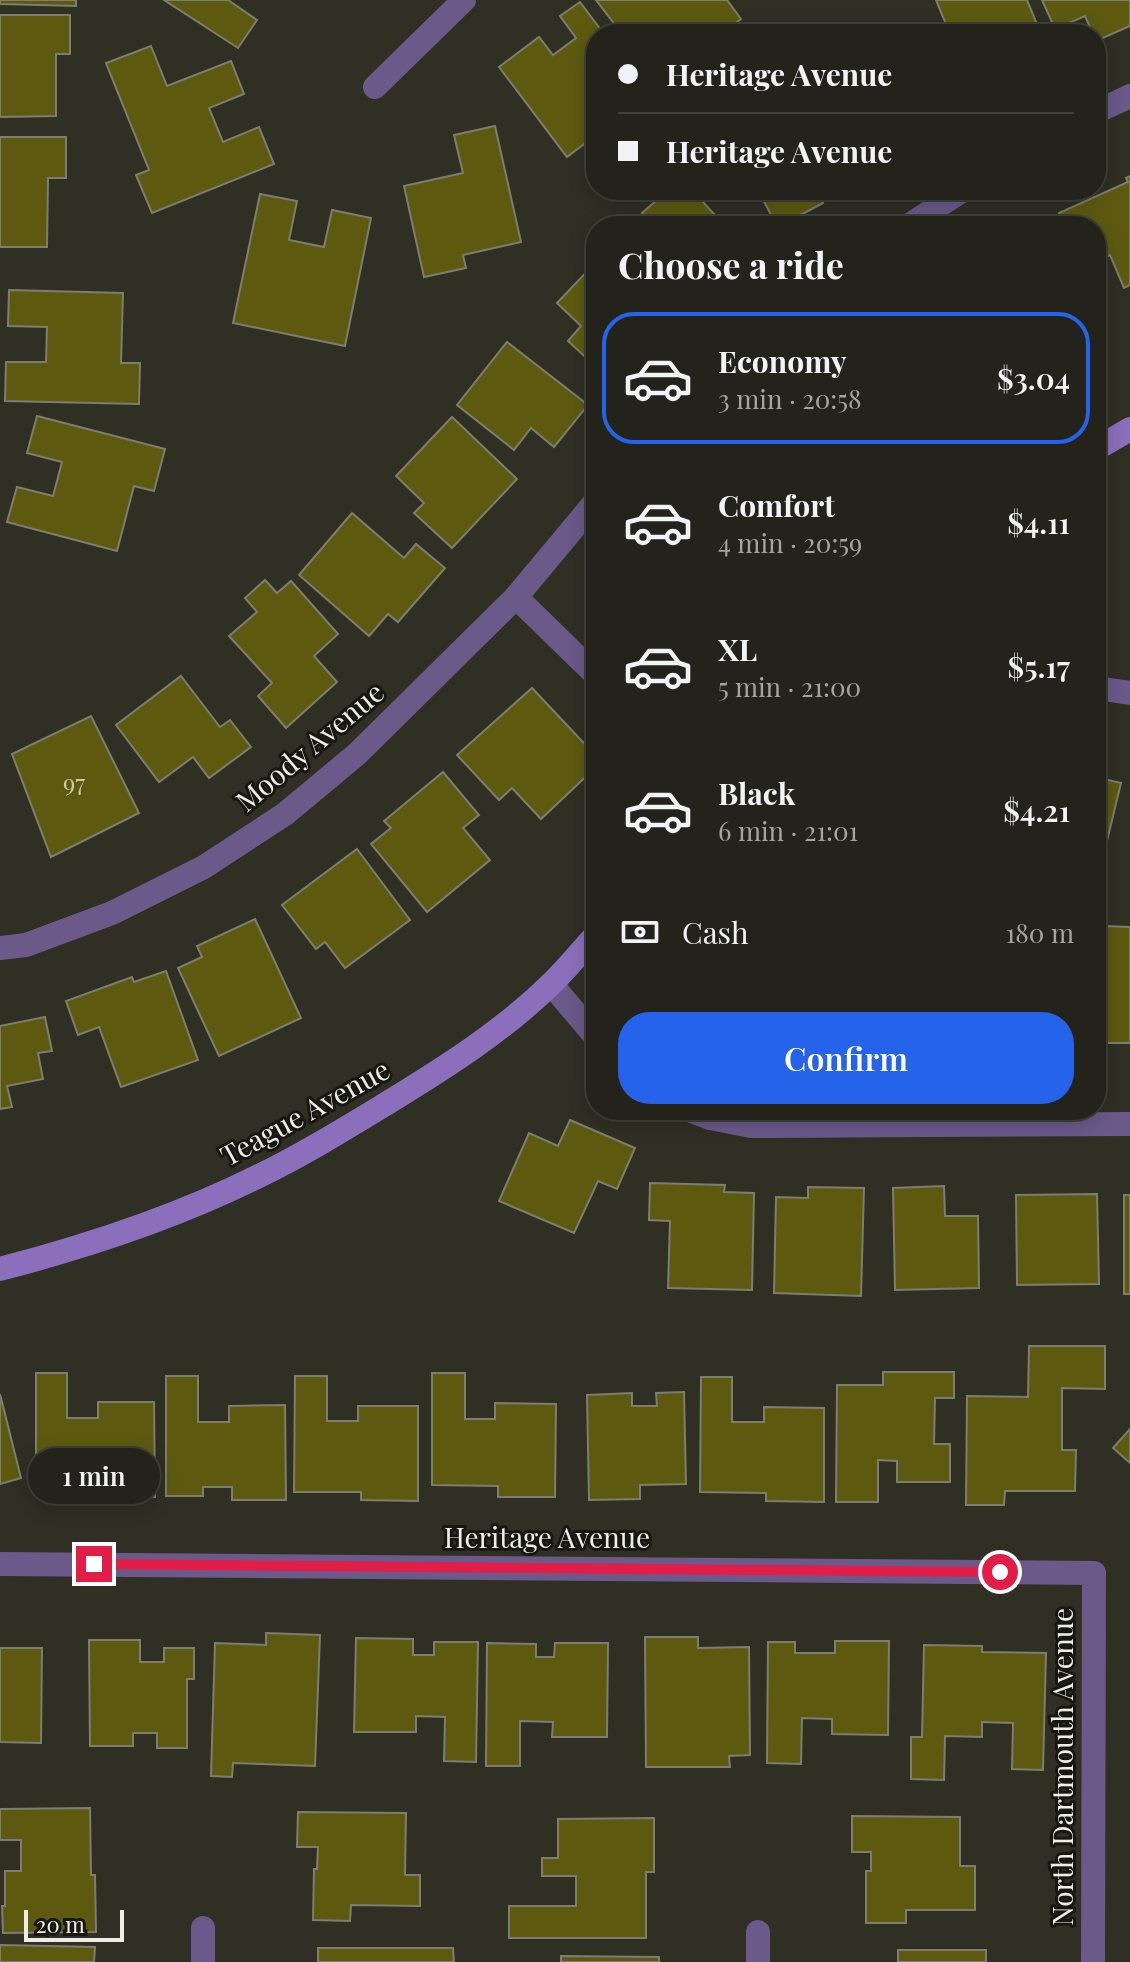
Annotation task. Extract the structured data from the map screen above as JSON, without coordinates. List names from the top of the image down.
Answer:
{
  "streets": {
    "street": [
      "Moody Avenue",
      "Teague Avenue",
      "Heritage Avenue",
      "North Dartmouth Avenue"
    ]
  },
  "crossings": [
    ["Heritage Avenue", "North Dartmouth Avenue"]
  ],
  "house_numbers": ["97"],
  "scale_bar": "20 m",
  "page": {
    "banner": ["Heritage Avenue", "Heritage Avenue"],
    "heading": "Choose a ride",
    "list": [
      {
        "name": "Economy",
        "note": "3 min · 20:58",
        "value": "$3.04"
      },
      {
        "name": "Comfort",
        "note": "4 min · 20:59",
        "value": "$4.11"
      },
      {
        "name": "XL",
        "note": "5 min · 21:00",
        "value": "$5.17"
      },
      {
        "name": "Black",
        "note": "6 min · 21:01",
        "value": "$4.21"
      }
    ],
    "pay": ["Cash", "180 m"],
    "buttons": "Confirm",
    "bubble": "1 min",
    "scale": "20 m"
  }
}
